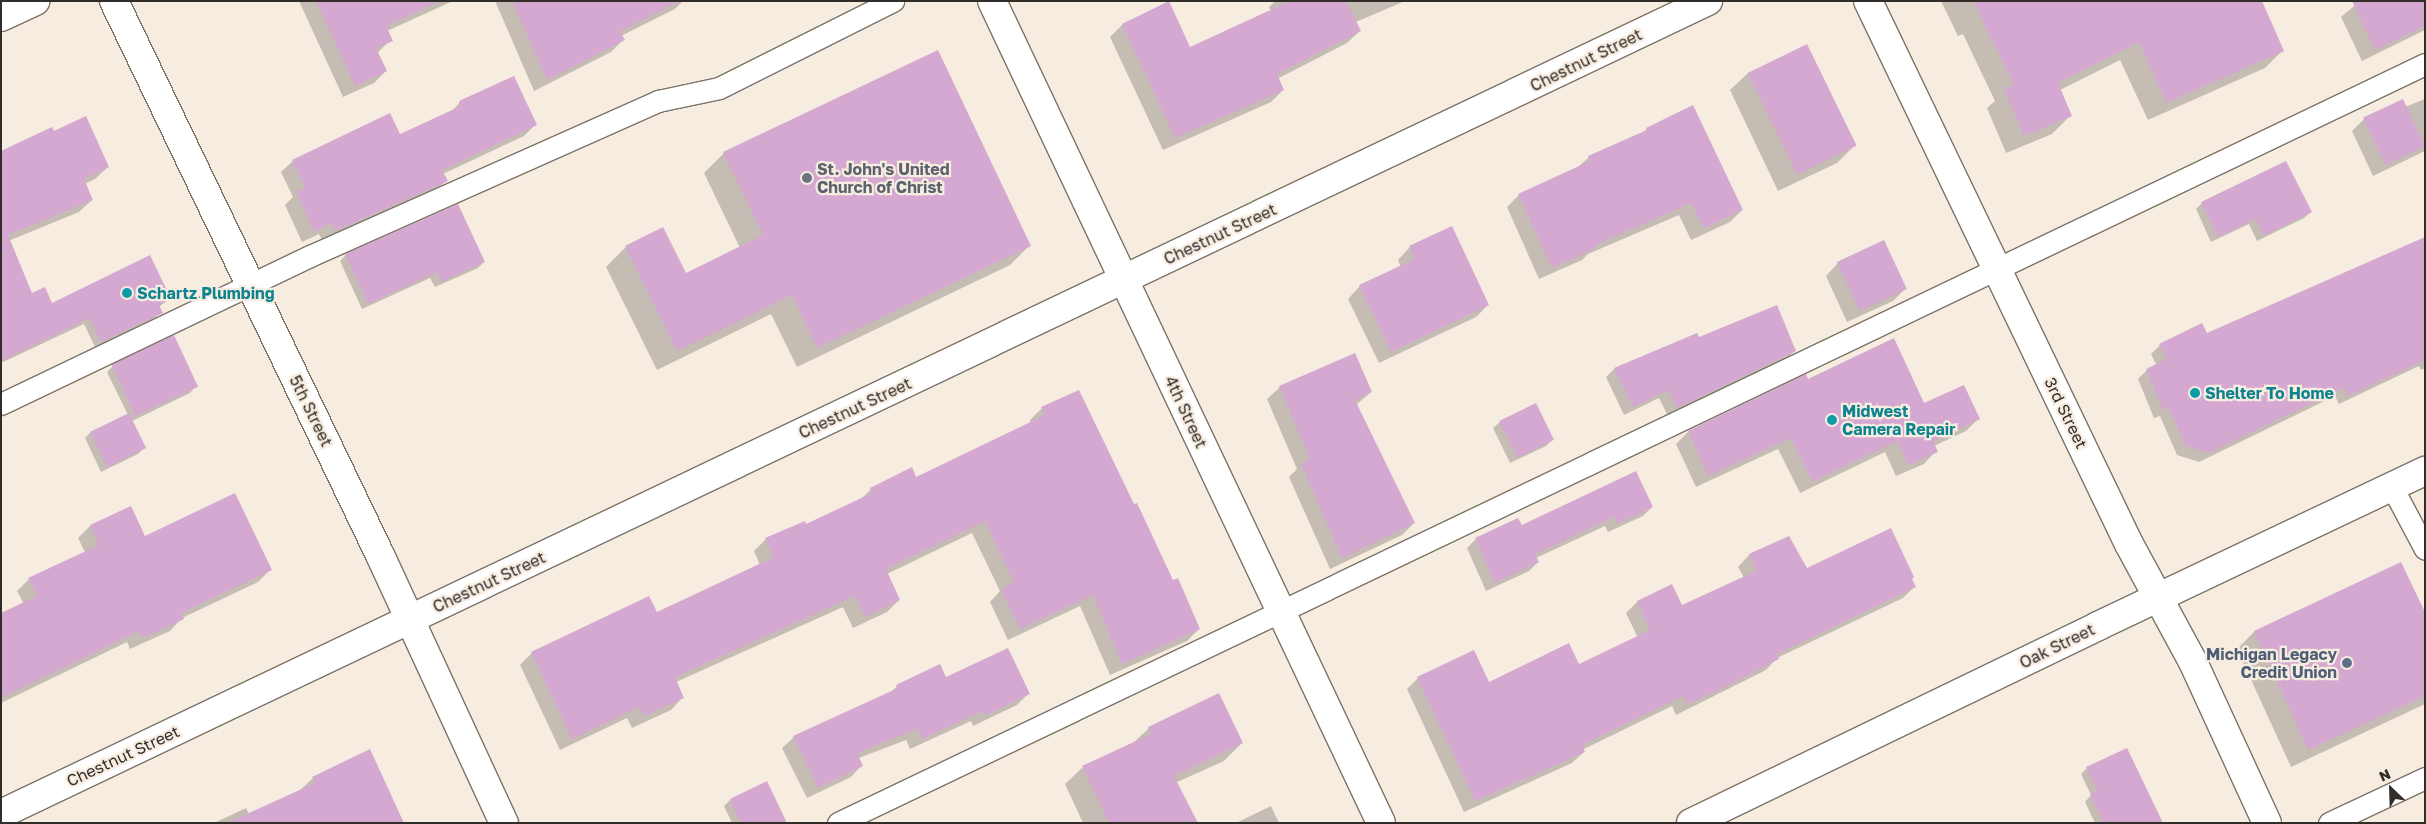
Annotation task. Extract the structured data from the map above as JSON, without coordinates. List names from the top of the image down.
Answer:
{
  "streets": {
    "street": [
      "Chestnut Street",
      "5th Street",
      "4th Street",
      "3rd Street",
      "Oak Street"
    ]
  },
  "crossings": [
    ["Chestnut Street", "5th Street"],
    ["Chestnut Street", "4th Street"],
    ["3rd Street", "Oak Street"]
  ],
  "places": [
    "St. John's United Church of Christ",
    "Schartz Plumbing",
    "Shelter To Home",
    "Midwest Camera Repair",
    "Michigan Legacy Credit Union"
  ],
  "north": "top left"
}
